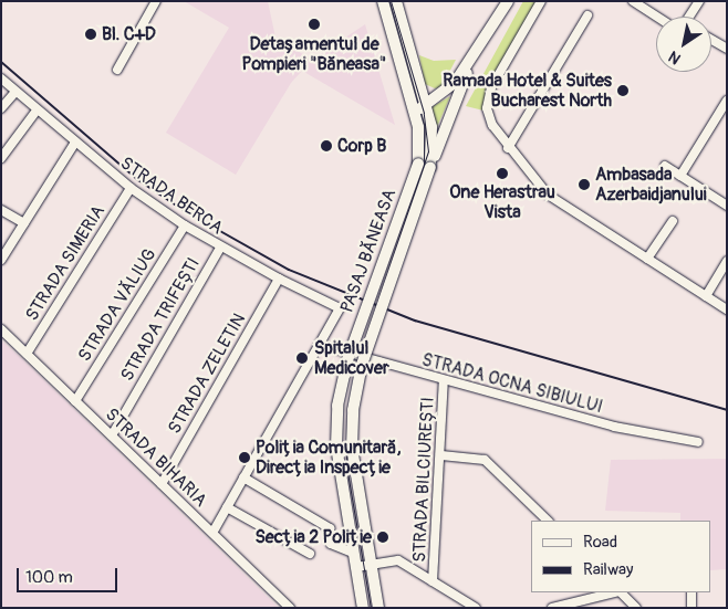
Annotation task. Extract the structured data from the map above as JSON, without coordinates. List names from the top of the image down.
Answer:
{
  "streets": {
    "main road": ["PASAJ BĂNEASA"],
    "street": [
      "STRADA BERCA",
      "STRADA SIMERIA",
      "STRADA VĂLIUG",
      "STRADA TRIFEȘTI",
      "STRADA ZELETIN",
      "STRADA OCNA SIBIULUI",
      "STRADA BIHARIA",
      "STRADA BILCIUREȘTI"
    ]
  },
  "crossings": [
    ["STRADA BERCA", "STRADA SIMERIA"],
    ["STRADA BERCA", "STRADA VĂLIUG"],
    ["STRADA BERCA", "STRADA TRIFEȘTI"],
    ["STRADA BERCA", "STRADA ZELETIN"],
    ["STRADA BERCA", "STRADA OCNA SIBIULUI"],
    ["STRADA SIMERIA", "STRADA BIHARIA"],
    ["STRADA VĂLIUG", "STRADA BIHARIA"],
    ["STRADA TRIFEȘTI", "STRADA BIHARIA"],
    ["STRADA ZELETIN", "STRADA BIHARIA"],
    ["STRADA OCNA SIBIULUI", "STRADA BILCIUREȘTI"]
  ],
  "places": [
    "Detașamentul de Pompieri \"Băneasa\"",
    "Bl. C+D",
    "Ramada Hotel & Suites Bucharest North",
    "Corp B",
    "One Herastrau Vista",
    "Ambasada Azerbaidjanului",
    "Spitalul Medicover",
    "Poliția Comunitară, Direcția Inspecție",
    "Secția 2 Poliție"
  ],
  "legend": ["Road", "Railway"],
  "scale_bar": "100 m",
  "north": "bottom left"
}
